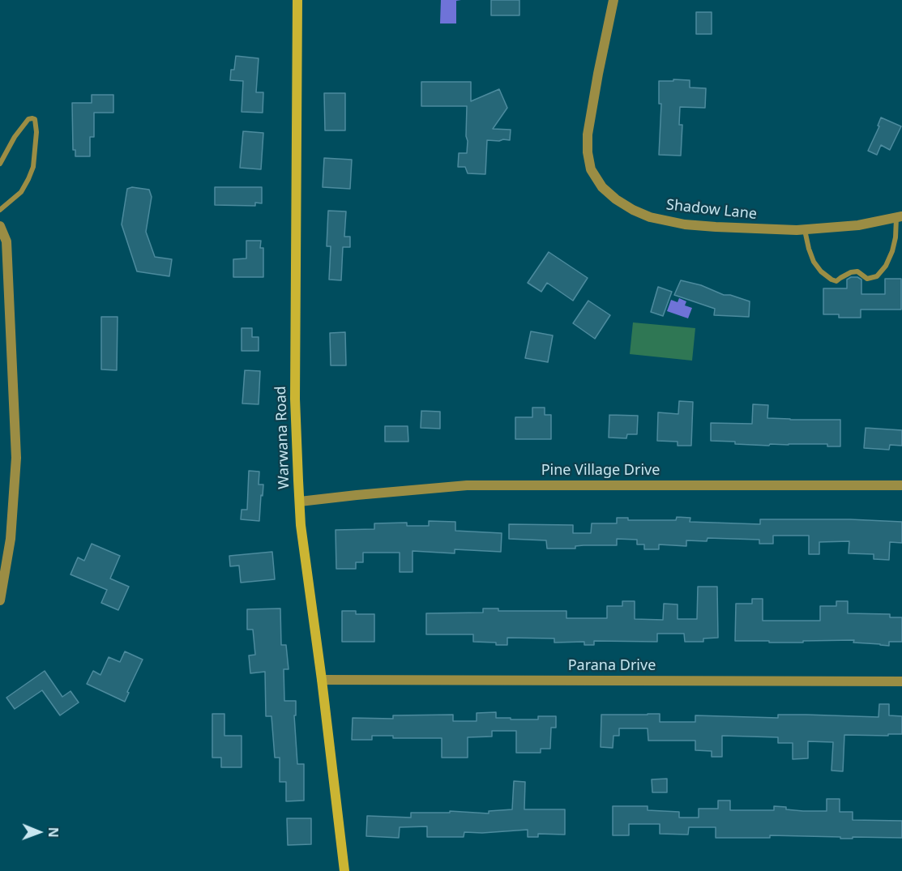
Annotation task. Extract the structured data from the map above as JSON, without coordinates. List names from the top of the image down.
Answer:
{
  "streets": {
    "street": [
      "Shadow Lane",
      "Warwana Road",
      "Pine Village Drive",
      "Parana Drive"
    ]
  },
  "crossings": [
    ["Warwana Road", "Pine Village Drive"],
    ["Warwana Road", "Parana Drive"]
  ],
  "north": "right"
}
